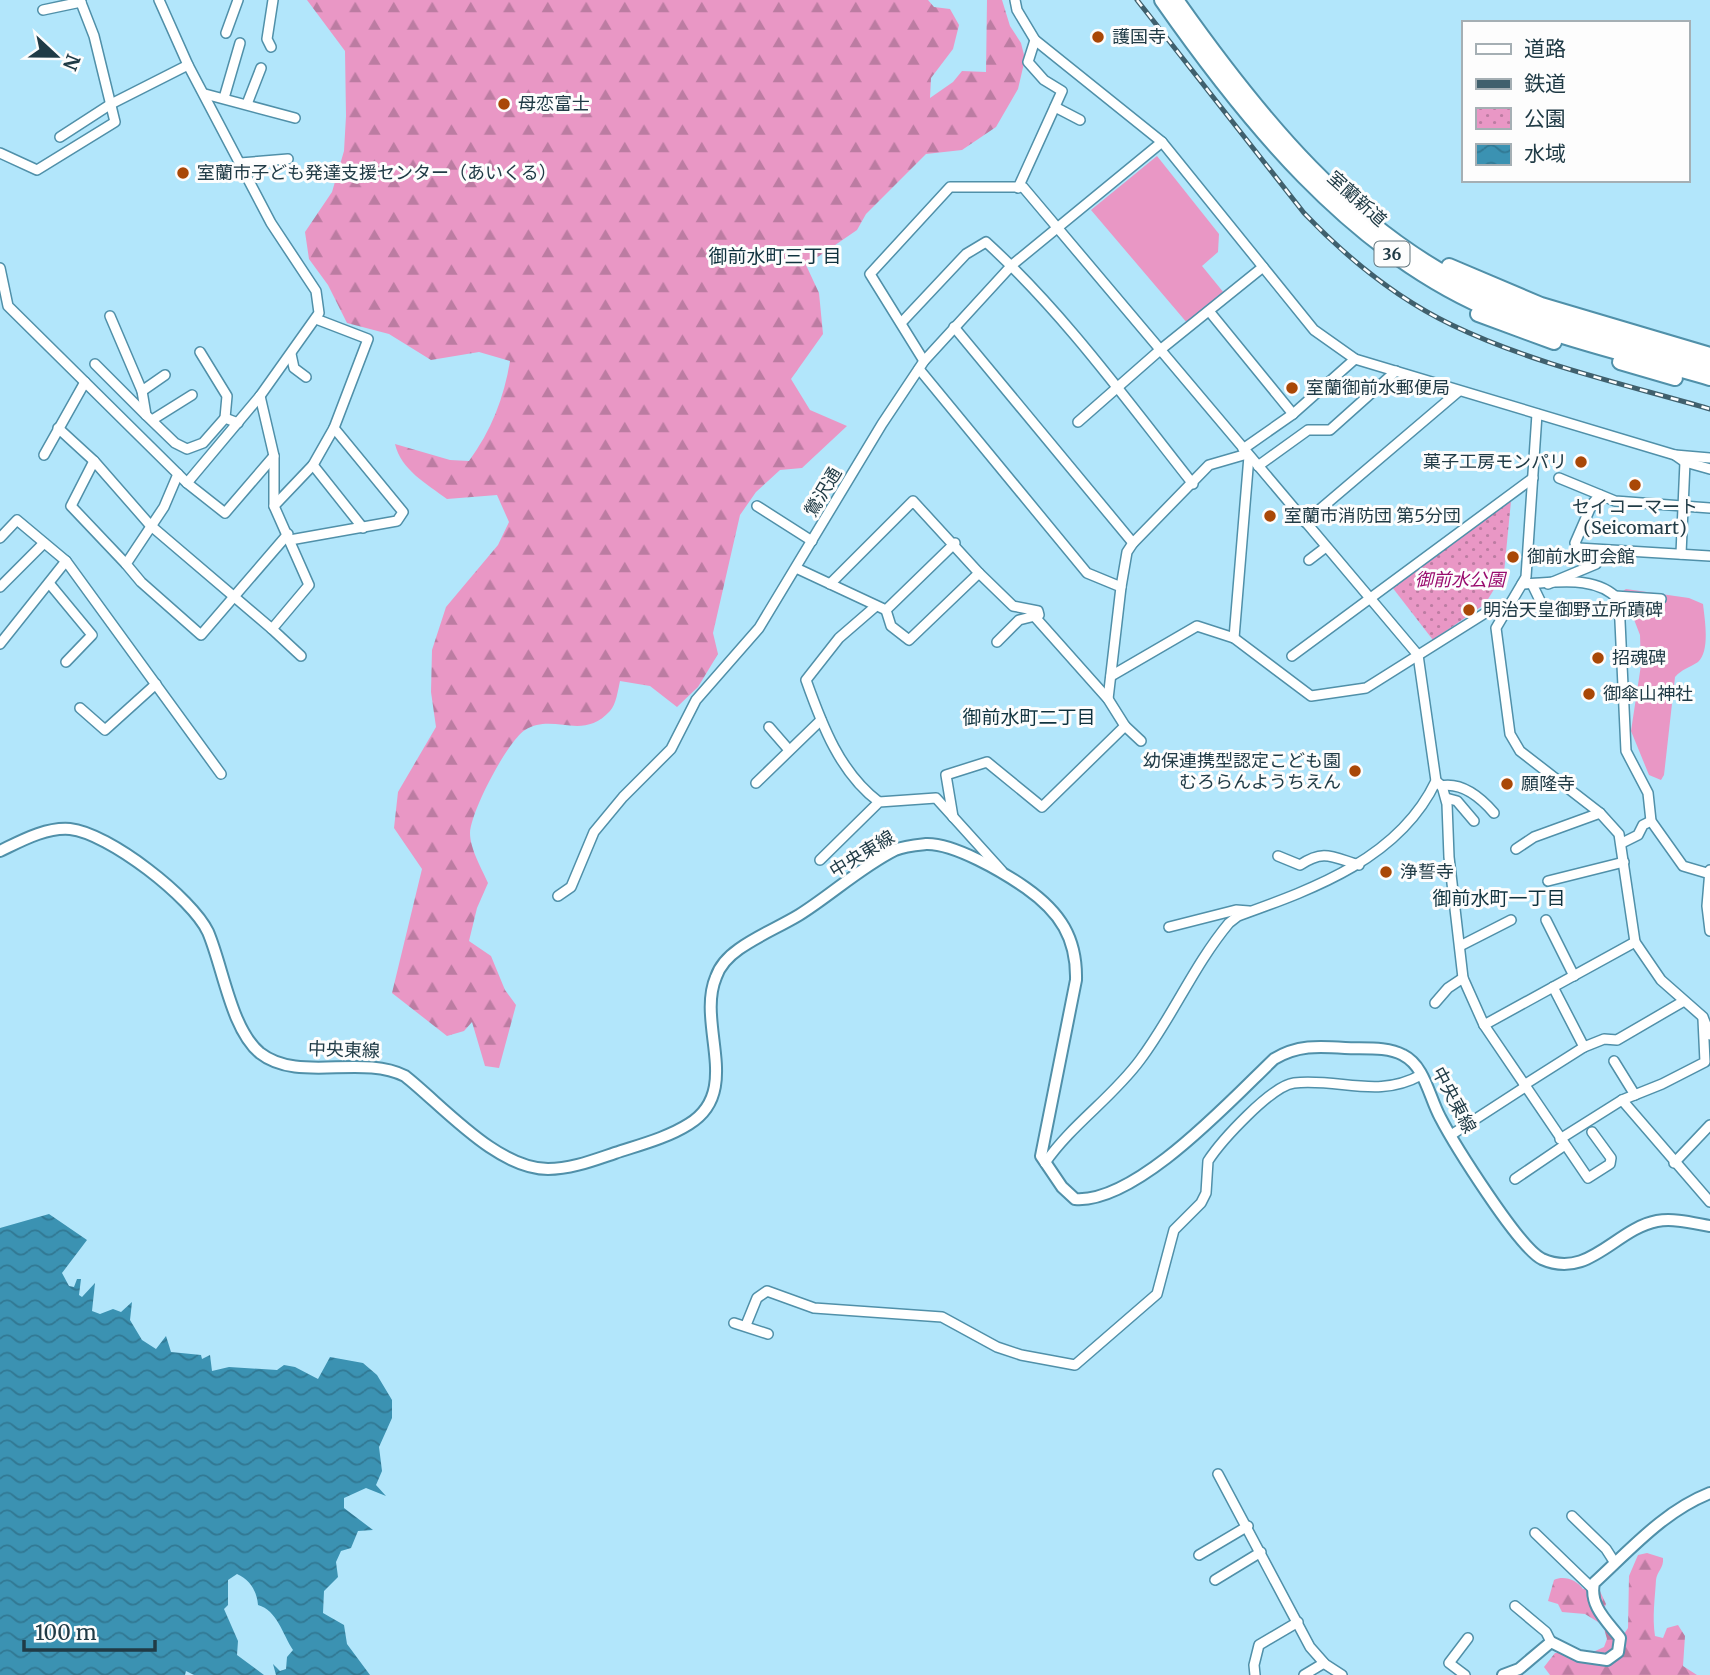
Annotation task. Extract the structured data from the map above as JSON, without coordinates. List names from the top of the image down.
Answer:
{
  "streets": {
    "highway": ["室蘭新道", "36"],
    "main road": ["中央東線"],
    "street": ["鶯沢通"]
  },
  "districts": ["御前水町三丁目", "御前水町二丁目", "御前水町一丁目"],
  "parks": ["御前水公園"],
  "places": [
    "護国寺",
    "母恋富士",
    "室蘭市子ども発達支援センター（あいくる）",
    "室蘭御前水郵便局",
    "菓子工房モンパリ",
    "セイコーマート (Seicomart)",
    "室蘭市消防団 第5分団",
    "御前水町会館",
    "明治天皇御野立所蹟碑",
    "招魂碑",
    "御傘山神社",
    "幼保連携型認定こども園 むろらんようちえん",
    "願隆寺",
    "浄誓寺"
  ],
  "legend": [
    "道路",
    "鉄道",
    "公園",
    "水域"
  ],
  "scale_bar": "100 m",
  "north": "right"
}
